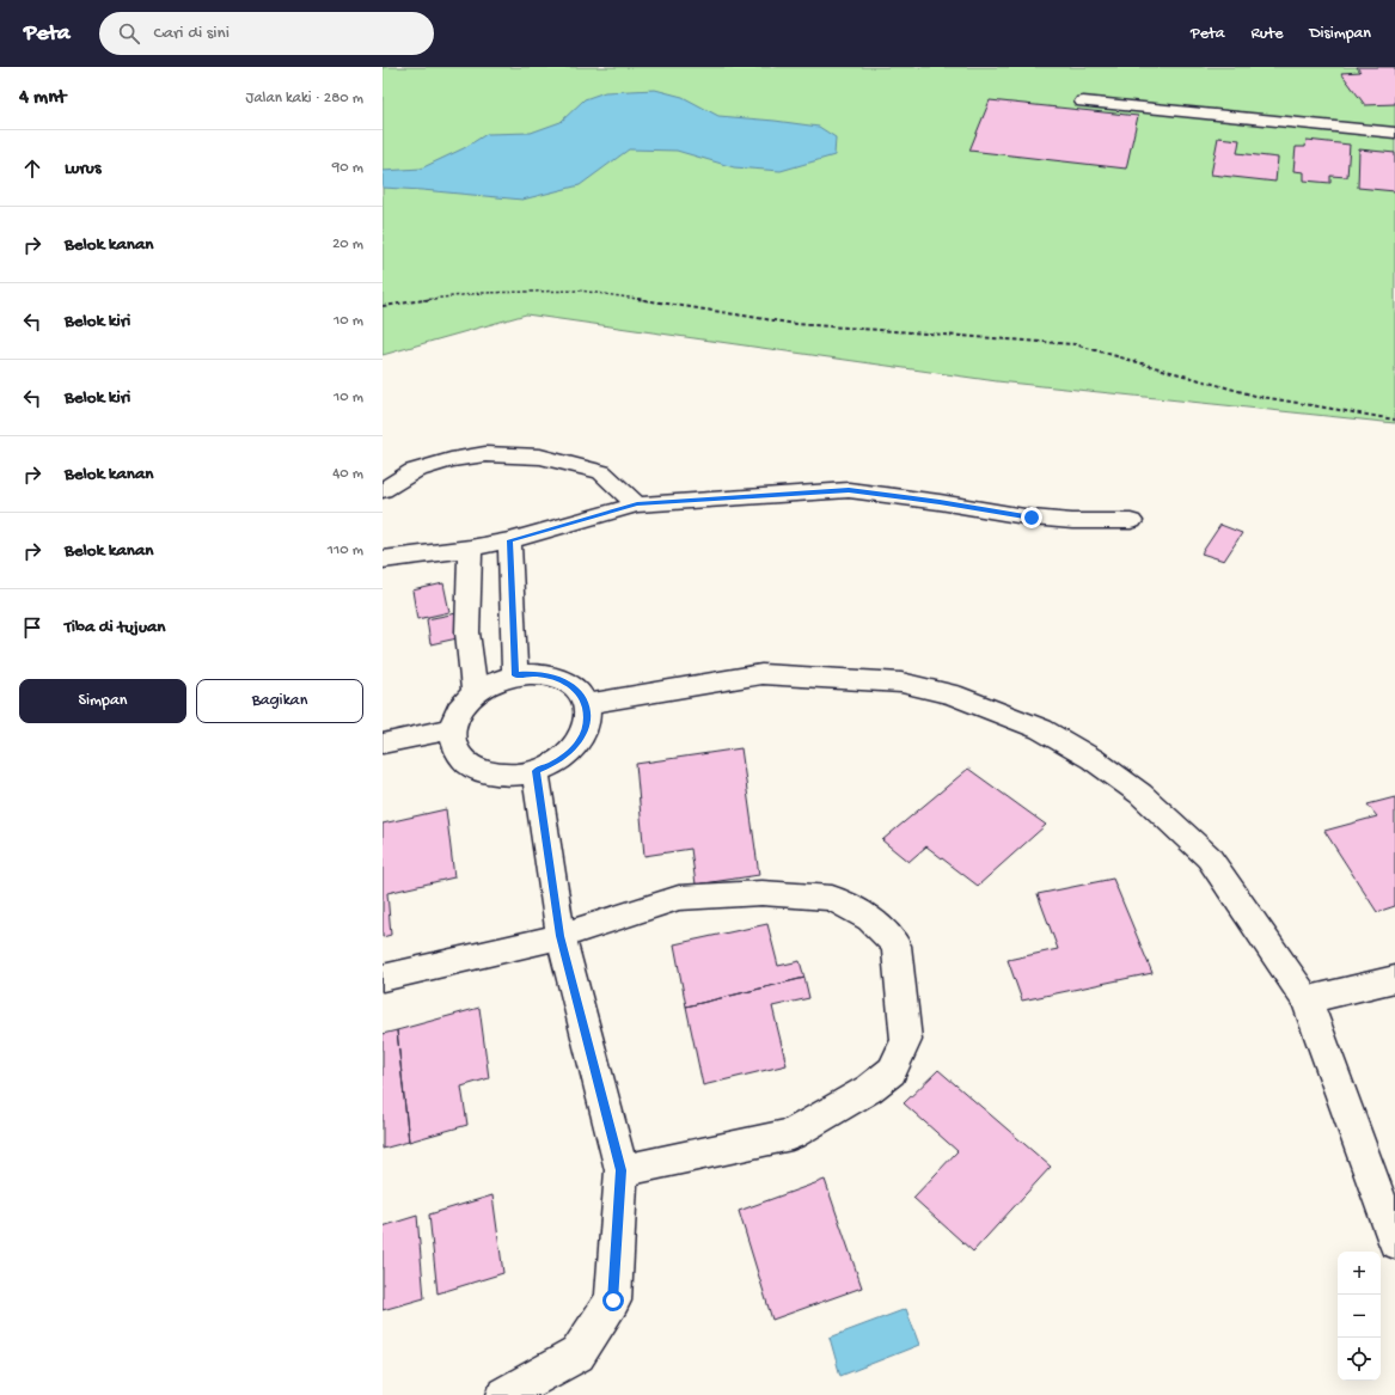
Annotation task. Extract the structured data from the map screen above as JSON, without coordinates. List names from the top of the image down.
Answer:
{
  "page": {
    "header": "Peta",
    "search": "Cari di sini",
    "nav": ["Peta", "Rute", "Disimpan"],
    "heading": ["4 mnt", "Jalan kaki · 280 m"],
    "list": [
      ["Lurus", "90 m"],
      ["Belok kanan", "20 m"],
      ["Belok kiri", "10 m"],
      ["Belok kiri", "10 m"],
      ["Belok kanan", "40 m"],
      ["Belok kanan", "110 m"],
      "Tiba di tujuan"
    ],
    "buttons": ["Simpan", "Bagikan"],
    "map_buttons": ["+", "−"]
  }
}
